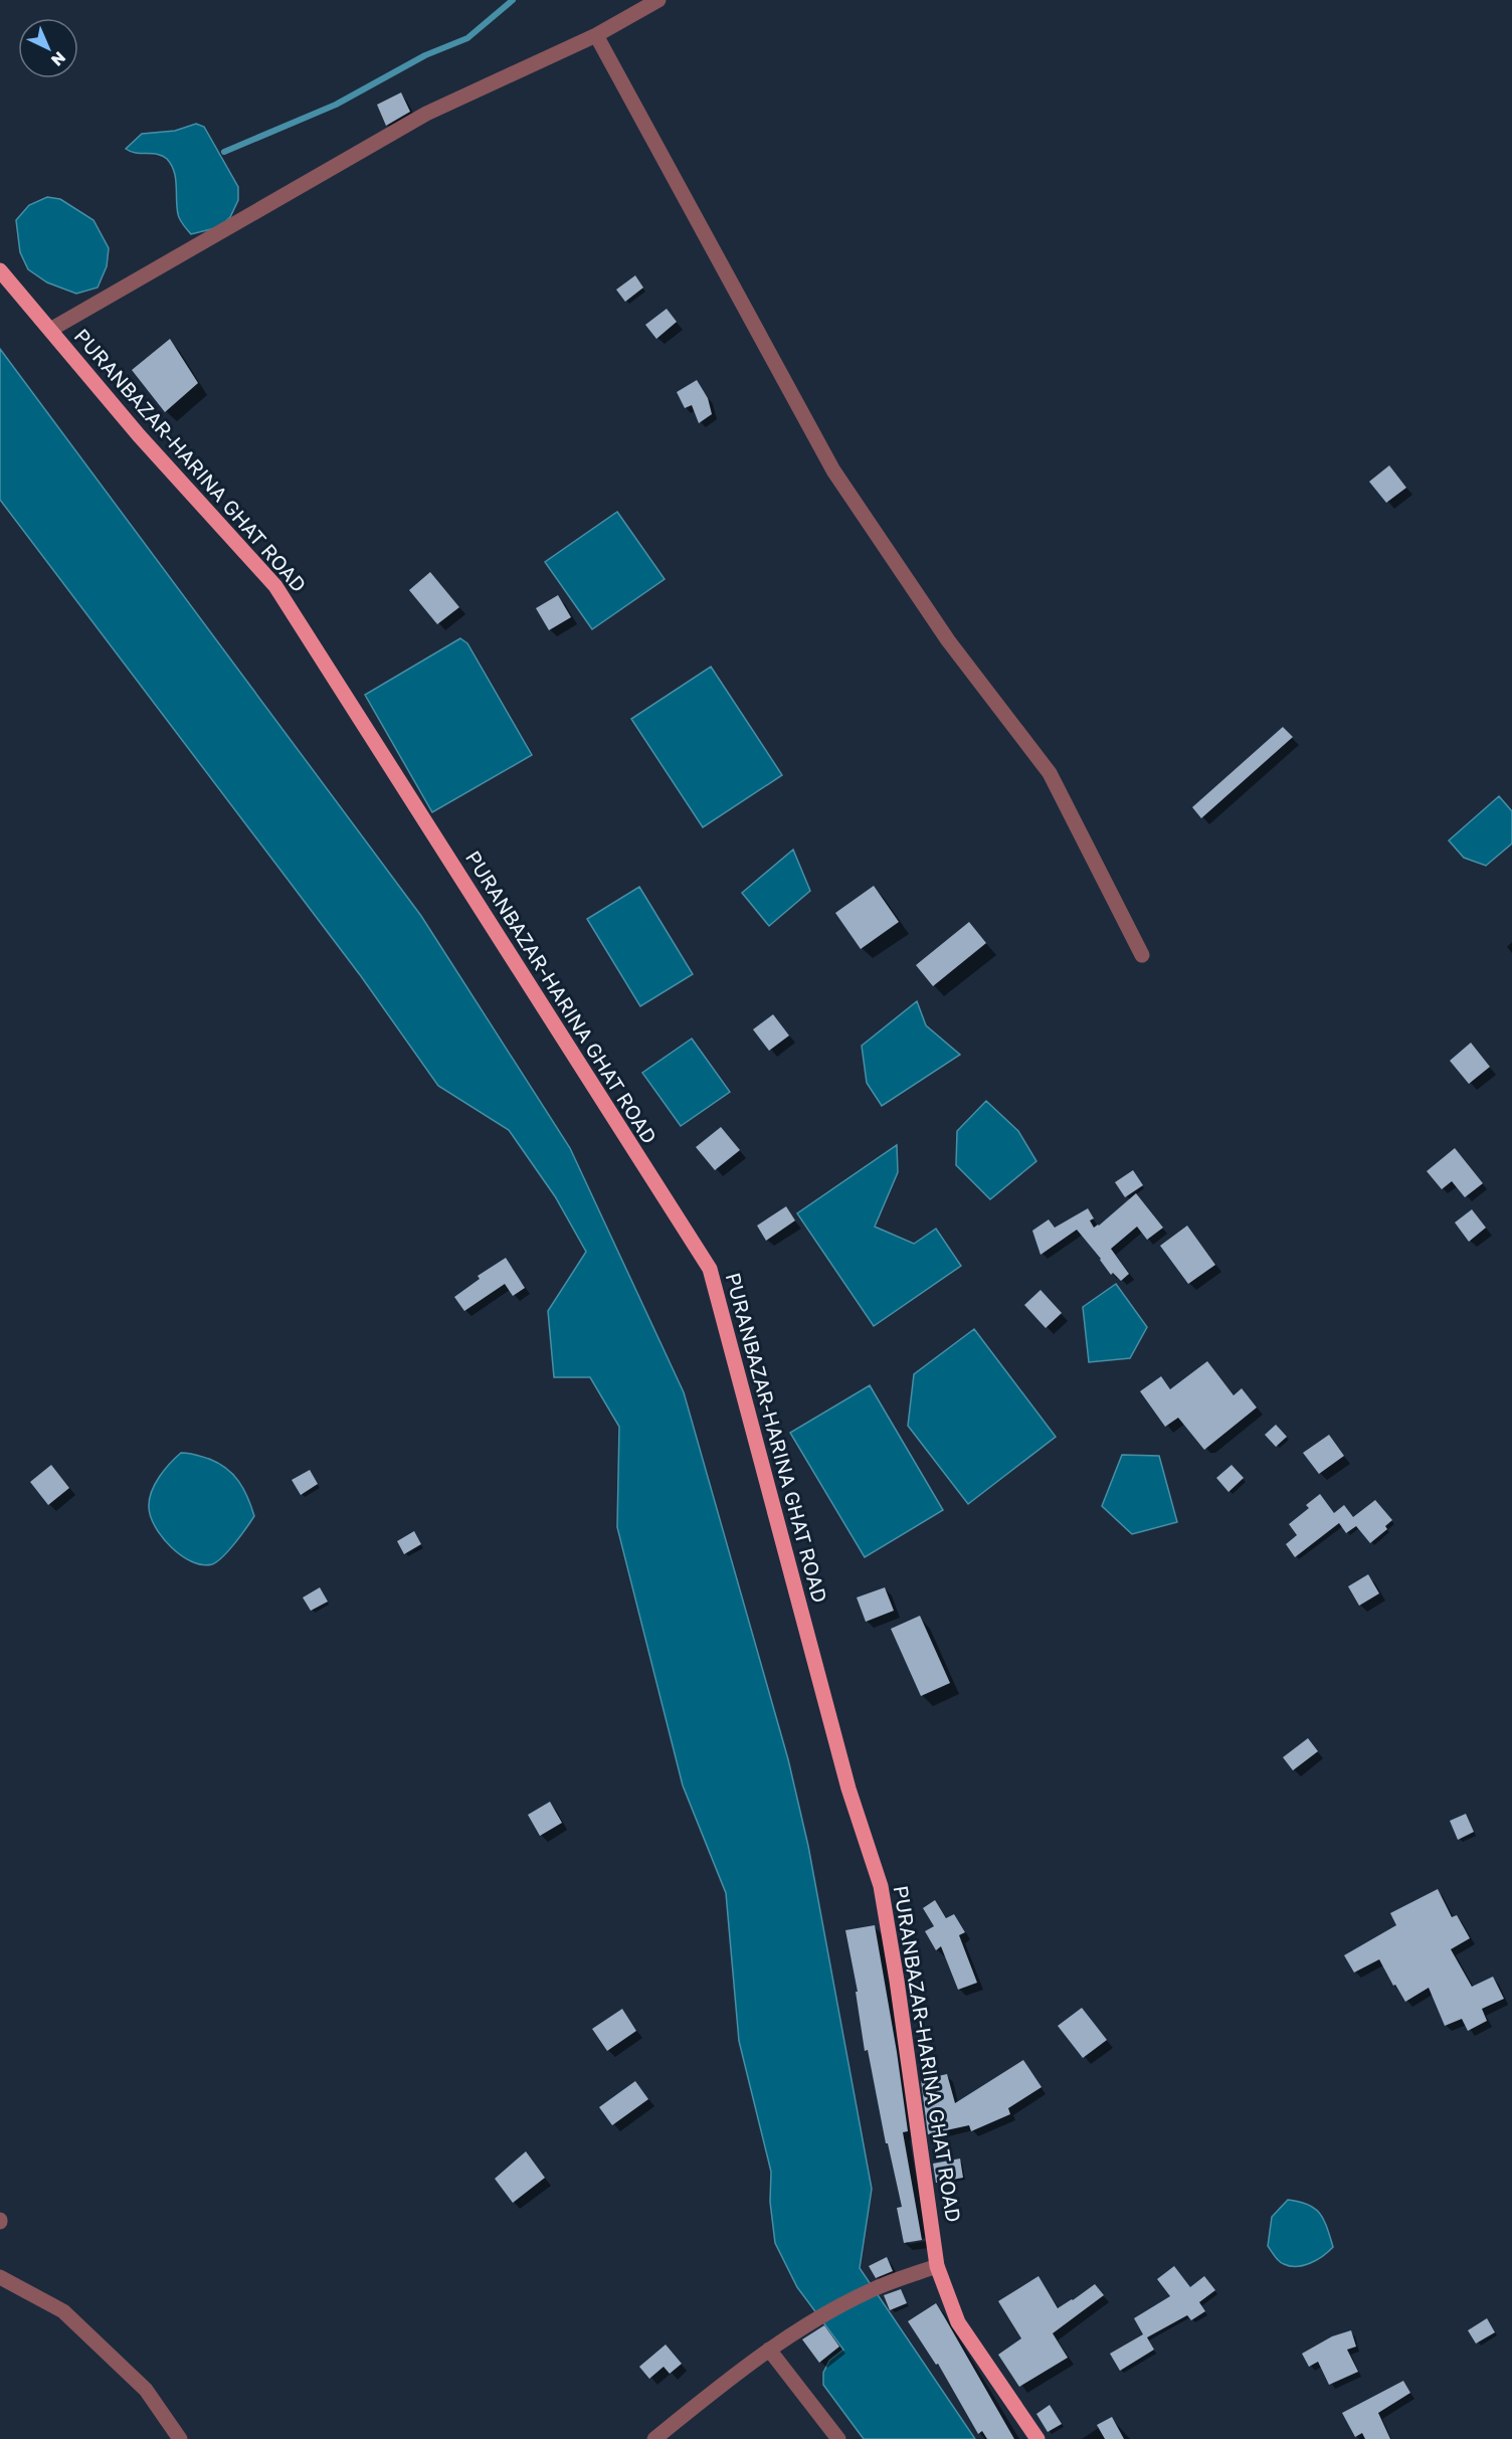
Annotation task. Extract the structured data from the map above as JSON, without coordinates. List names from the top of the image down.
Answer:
{
  "streets": {
    "main road": ["PURANBAZAR-HARINA GHAT ROAD"]
  },
  "north": "bottom right"
}
